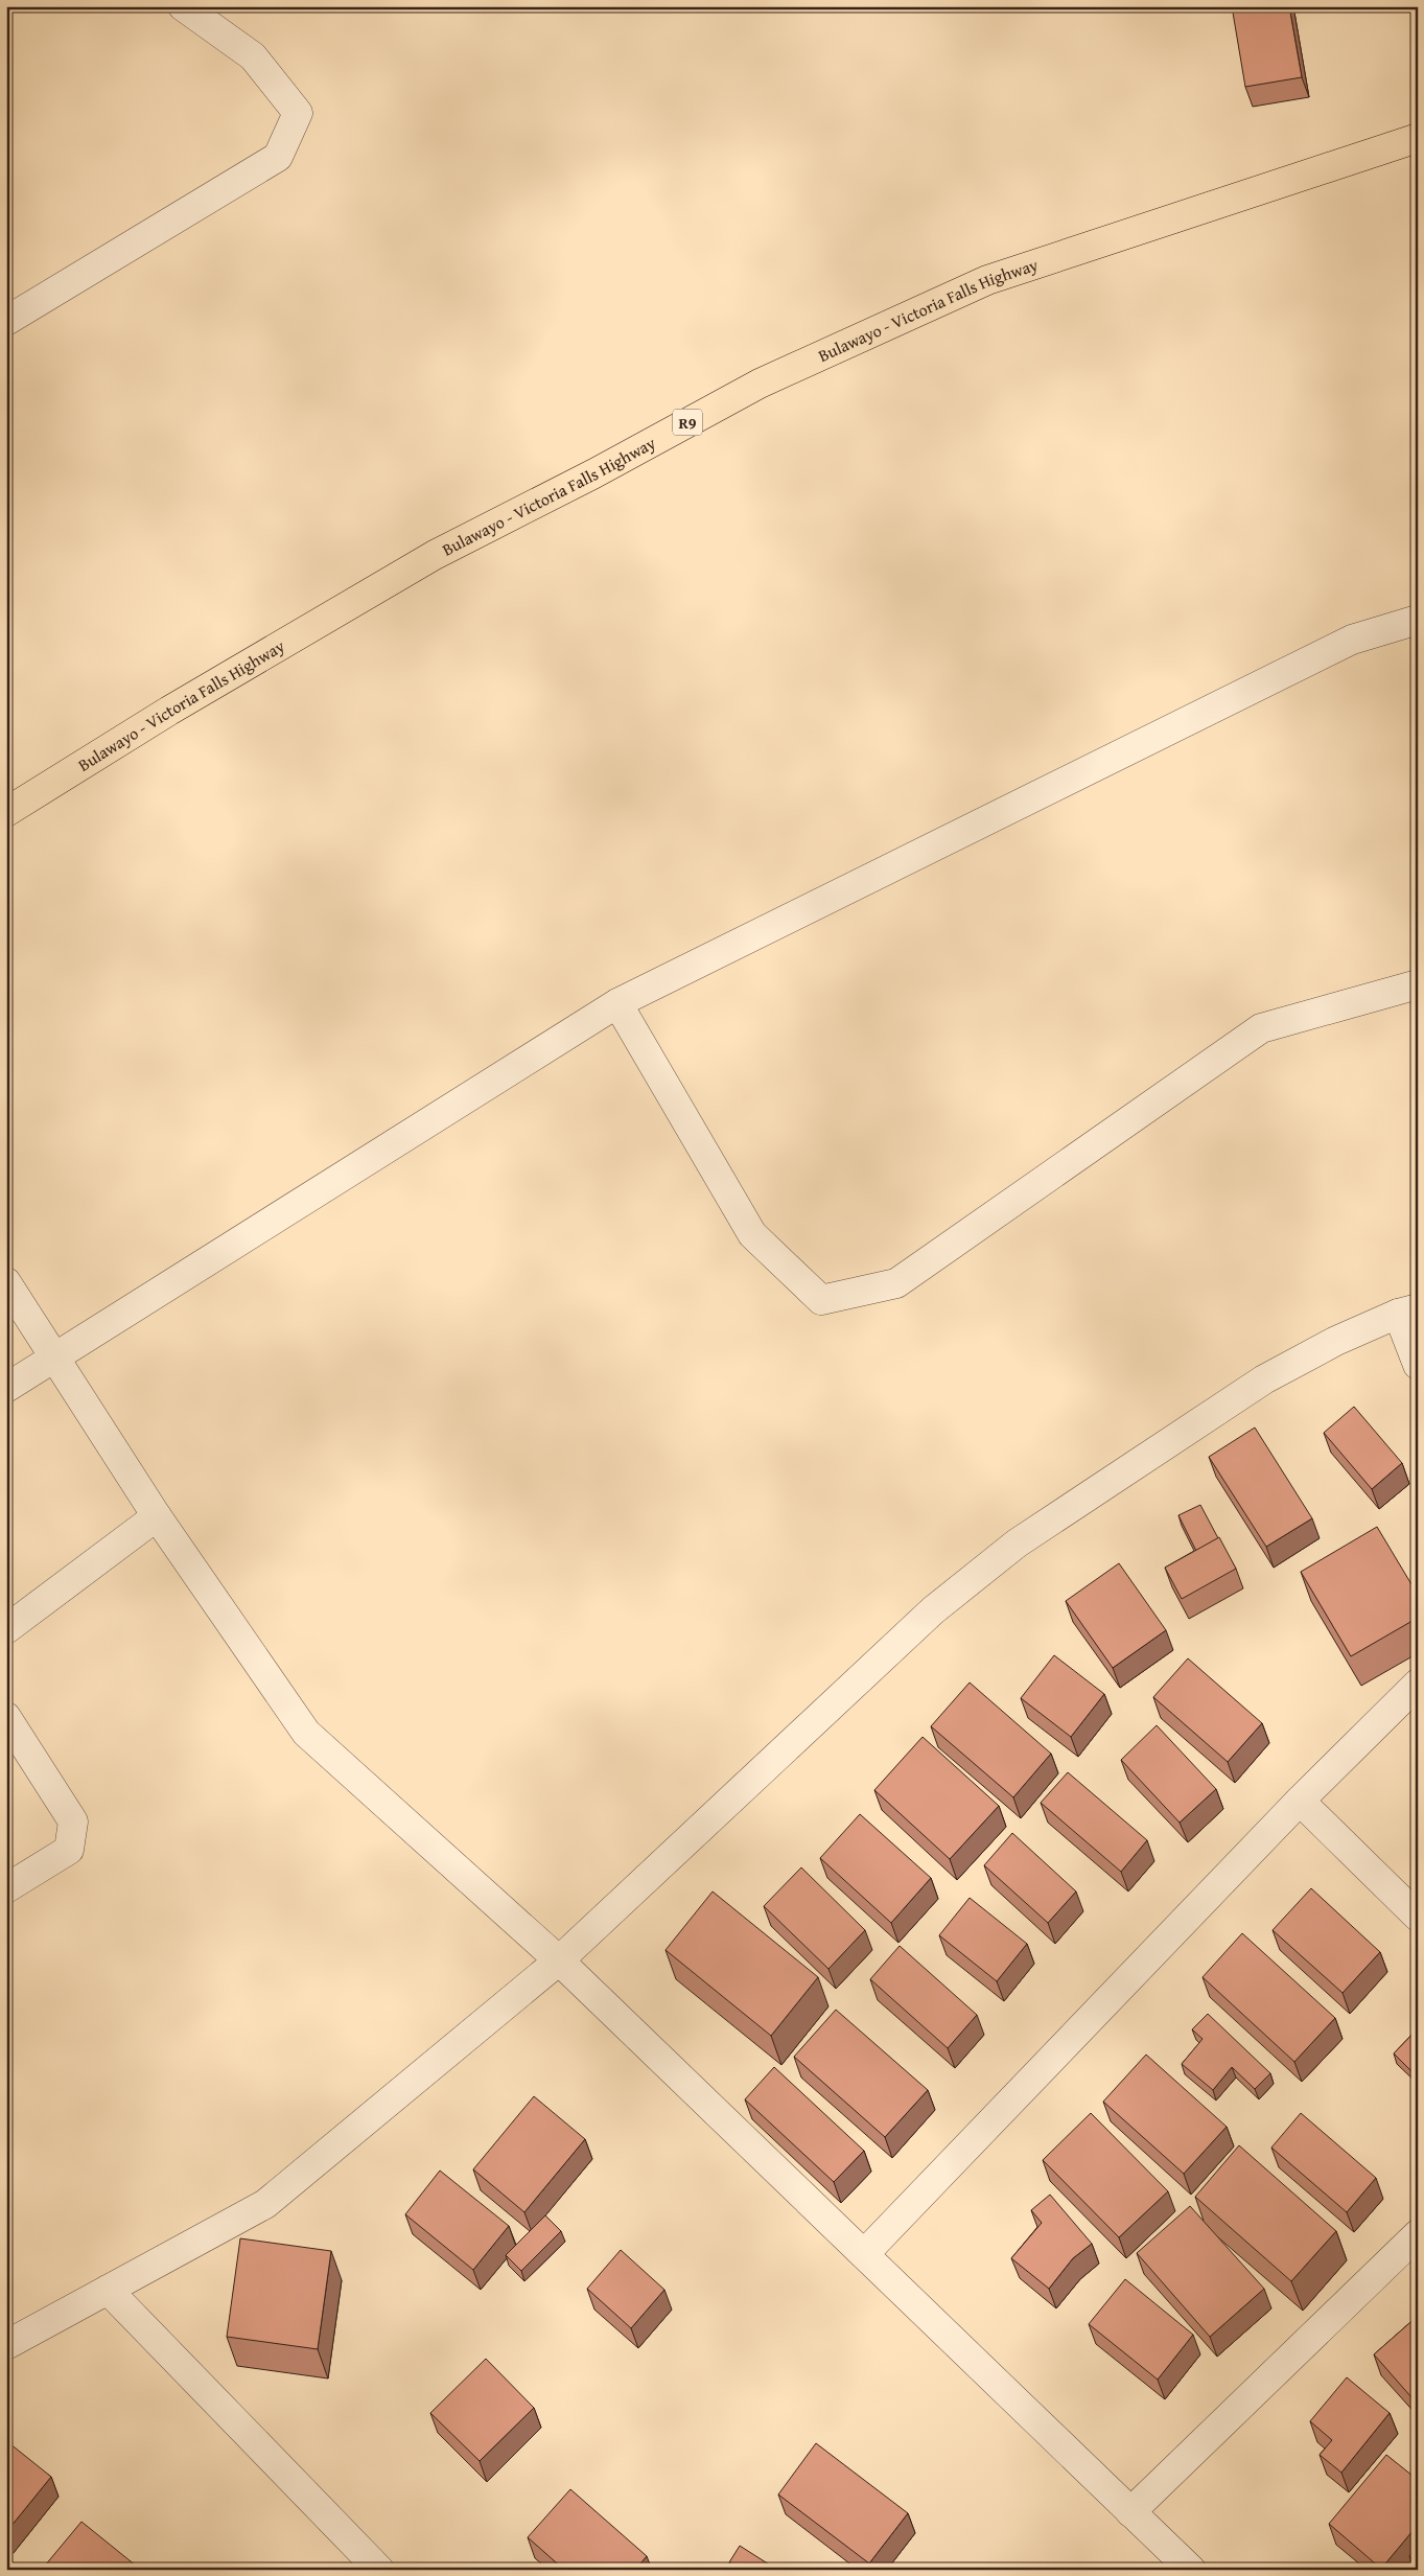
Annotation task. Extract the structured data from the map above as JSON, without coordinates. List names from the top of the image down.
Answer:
{
  "streets": {
    "highway": ["Bulawayo - Victoria Falls Highway", "R9"]
  }
}
